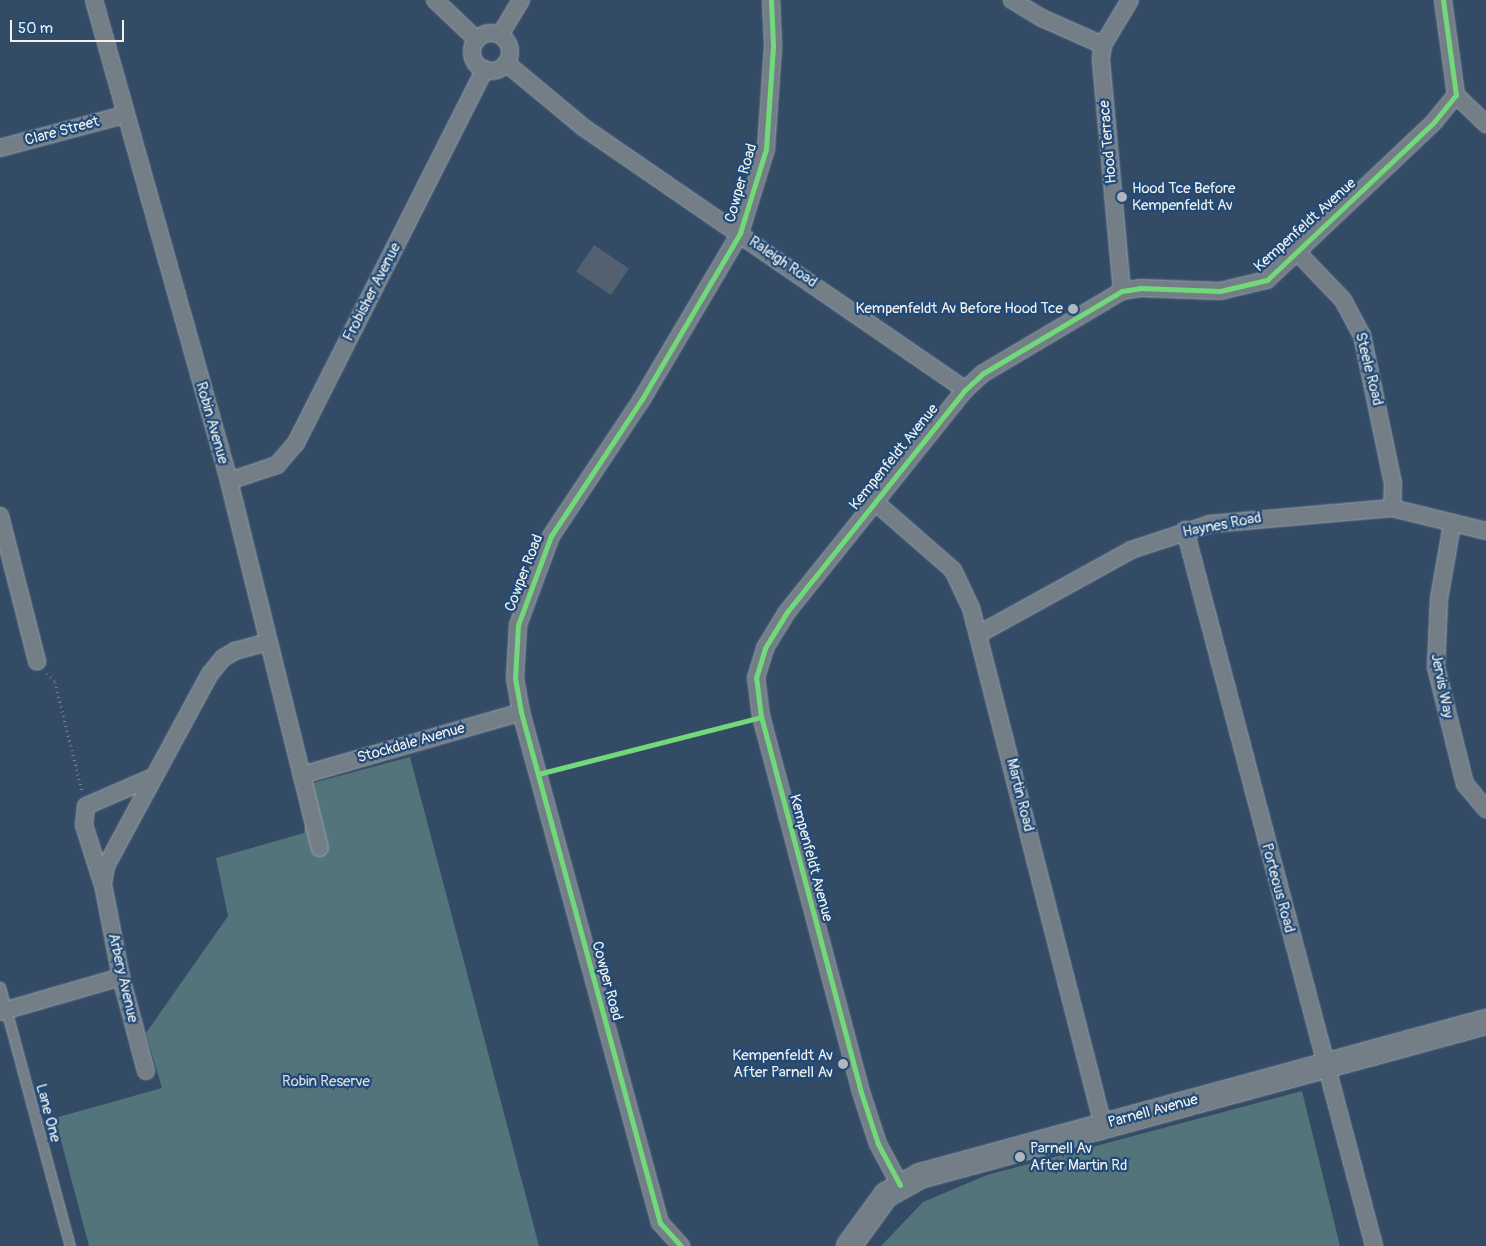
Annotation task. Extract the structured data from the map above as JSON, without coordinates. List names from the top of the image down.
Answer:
{
  "streets": {
    "street": [
      "Clare Street",
      "Hood Terrace",
      "Cowper Road",
      "Kempenfeldt Avenue",
      "Raleigh Road",
      "Frobisher Avenue",
      "Steele Road",
      "Robin Avenue",
      "Haynes Road",
      "Jervis Way",
      "Stockdale Avenue",
      "Martin Road",
      "Porteous Road",
      "Arbery Avenue",
      "Parnell Avenue"
    ],
    "lane": ["Lane One"]
  },
  "crossings": [
    ["Clare Street", "Robin Avenue"],
    ["Hood Terrace", "Kempenfeldt Avenue"],
    ["Cowper Road", "Raleigh Road"],
    ["Cowper Road", "Stockdale Avenue"],
    ["Kempenfeldt Avenue", "Raleigh Road"],
    ["Kempenfeldt Avenue", "Steele Road"],
    ["Kempenfeldt Avenue", "Martin Road"],
    ["Kempenfeldt Avenue", "Parnell Avenue"],
    ["Raleigh Road", "Frobisher Avenue"],
    ["Frobisher Avenue", "Robin Avenue"],
    ["Steele Road", "Haynes Road"],
    ["Robin Avenue", "Stockdale Avenue"],
    ["Robin Avenue", "Arbery Avenue"],
    ["Haynes Road", "Jervis Way"],
    ["Haynes Road", "Martin Road"],
    ["Haynes Road", "Porteous Road"],
    ["Martin Road", "Parnell Avenue"],
    ["Porteous Road", "Parnell Avenue"]
  ],
  "parks": ["Robin Reserve"],
  "places": [
    "Hood Tce Before Kempenfeldt Av",
    "Kempenfeldt Av Before Hood Tce",
    "Kempenfeldt Av After Parnell Av",
    "Parnell Av After Martin Rd"
  ],
  "scale_bar": "50 m"
}
